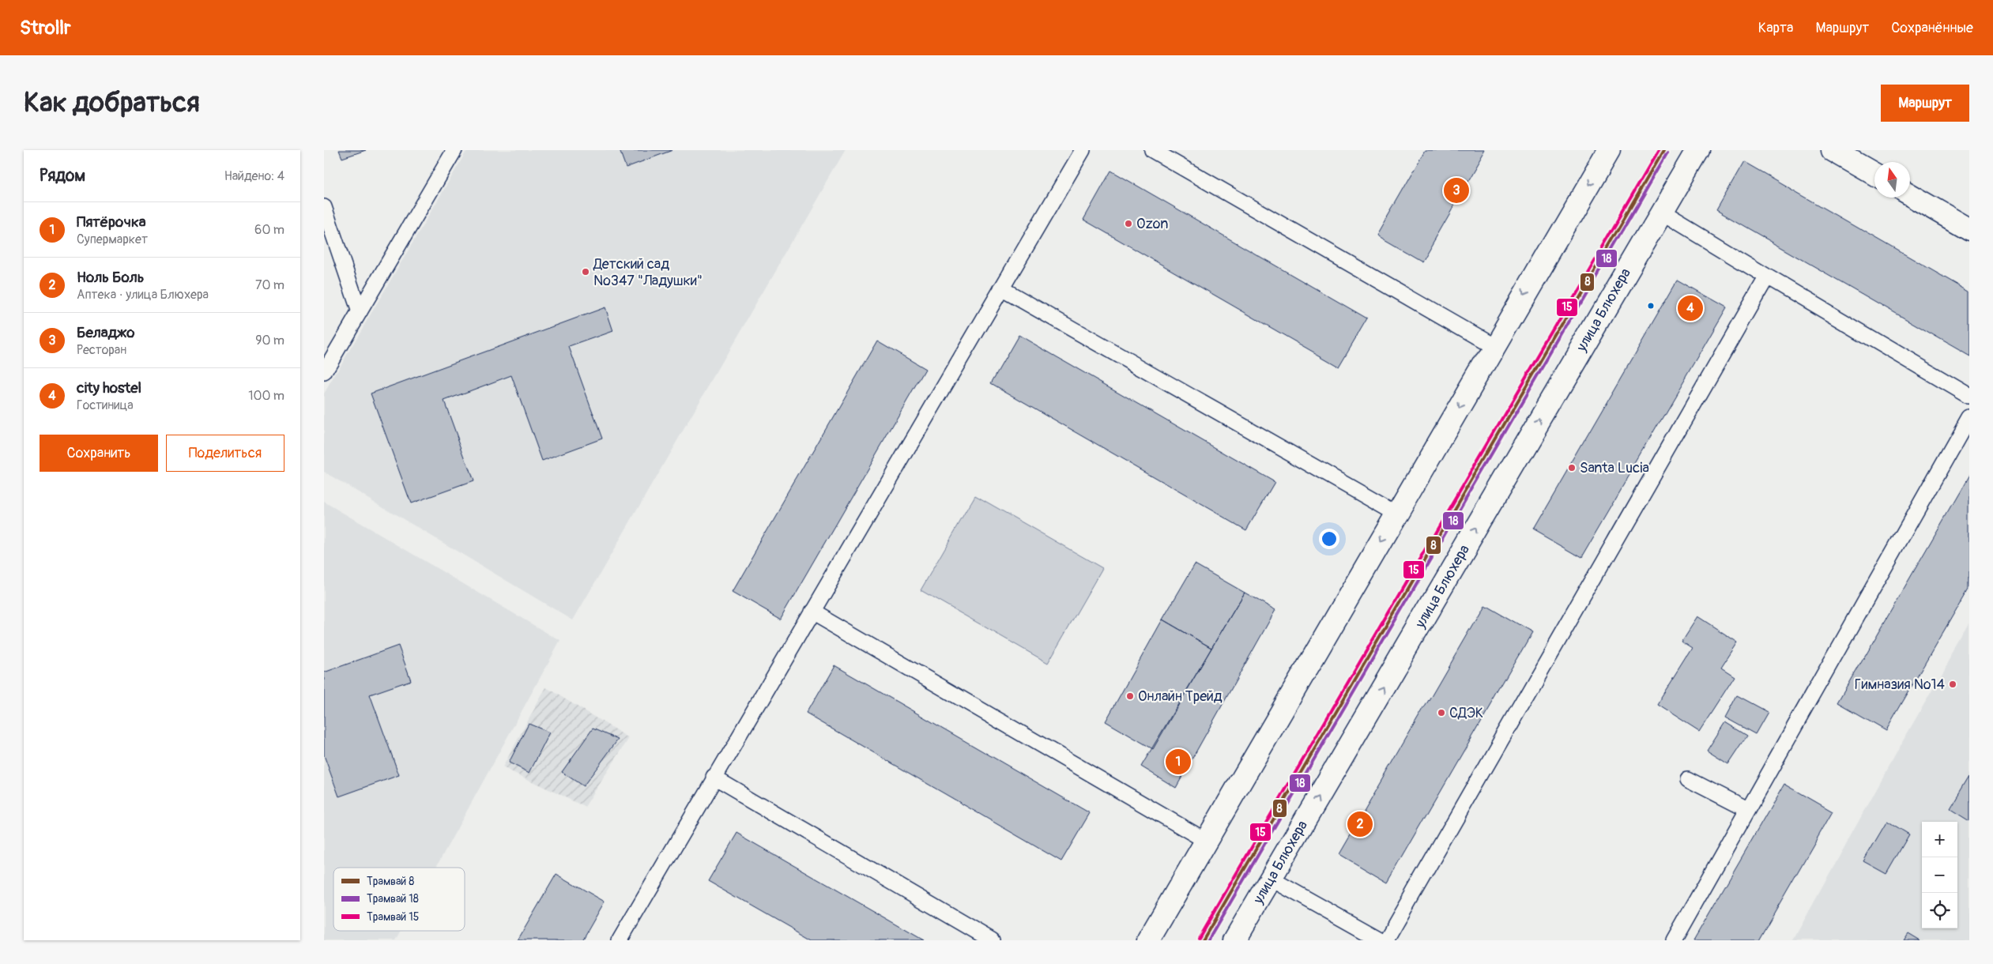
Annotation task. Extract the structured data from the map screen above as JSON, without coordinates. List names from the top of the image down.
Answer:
{
  "streets": {
    "street": ["улица Блюхера"]
  },
  "places": [
    "Ozon",
    "Детский сад №347 \"Ладушки\"",
    "Santa Lucia",
    "Гимназия №14",
    "Онлайн Трейд",
    "СДЭК"
  ],
  "lines": ["tram line 8", "tram line 15", "tram line 18"],
  "legend": ["Трамвай 8", "Трамвай 18", "Трамвай 15"],
  "north": "top",
  "page": {
    "header": "Strollr",
    "nav": ["Карта", "Маршрут", "Сохранённые"],
    "buttons": [
      "Маршрут",
      ["Сохранить", "Поделиться"]
    ],
    "title": "Как добраться",
    "heading": ["Рядом", "Найдено: 4"],
    "pins": [
      "3",
      "4",
      "1",
      "2"
    ],
    "list": [
      {
        "mark": "1",
        "name": "Пятёрочка",
        "note": "Супермаркет",
        "value": "60 m"
      },
      {
        "mark": "2",
        "name": "Ноль Боль",
        "note": "Аптека · улица Блюхера",
        "value": "70 m"
      },
      {
        "mark": "3",
        "name": "Беладжо",
        "note": "Ресторан",
        "value": "90 m"
      },
      {
        "mark": "4",
        "name": "city hostel",
        "note": "Гостиница",
        "value": "100 m"
      }
    ],
    "map_buttons": ["+", "−"]
  }
}
